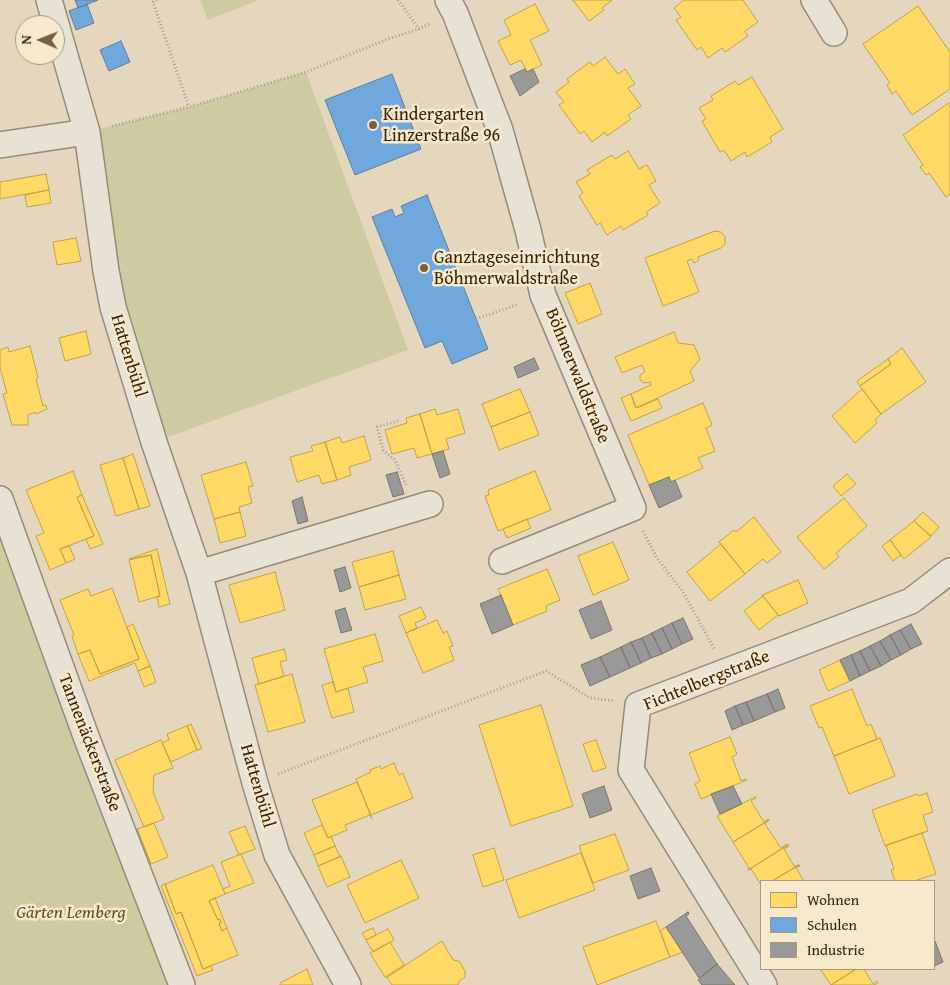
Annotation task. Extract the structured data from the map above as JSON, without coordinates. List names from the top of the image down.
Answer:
{
  "streets": {
    "street": [
      "Hattenbühl",
      "Böhmerwaldstraße",
      "Fichtelbergstraße",
      "Tannenäckerstraße"
    ]
  },
  "parks": ["Gärten Lemberg"],
  "places": ["Kindergarten Linzerstraße 96", "Ganztageseinrichtung Böhmerwaldstraße"],
  "legend": ["Wohnen", "Schulen", "Industrie"],
  "north": "left"
}
